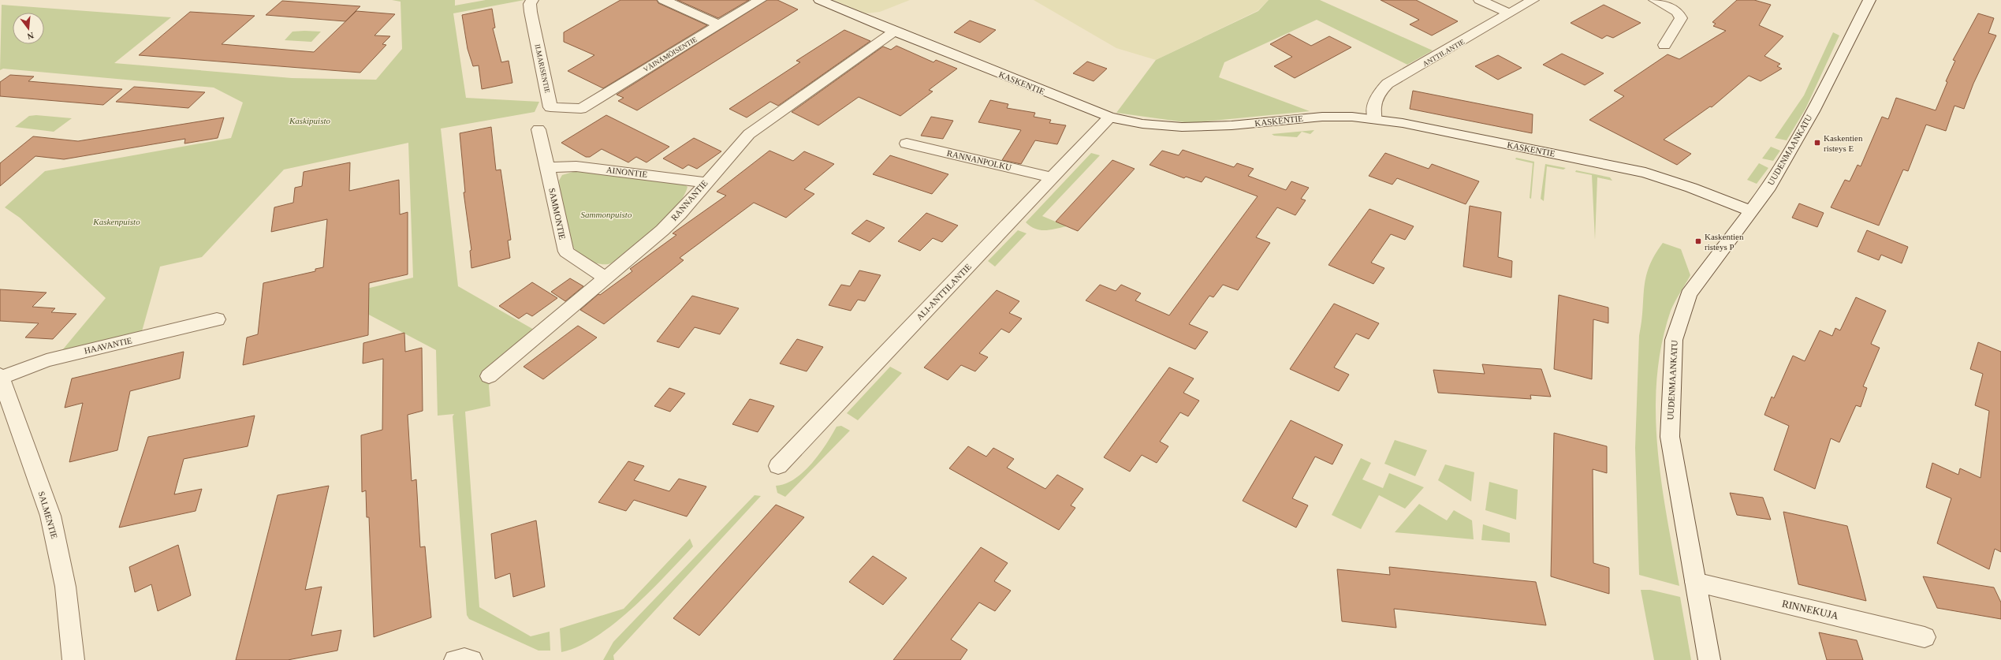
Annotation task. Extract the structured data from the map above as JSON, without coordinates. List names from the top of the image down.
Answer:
{
  "streets": {
    "street": [
      "ANTTILANTIE",
      "VÄINÄMÖISENTIE",
      "ILMARISENTIE",
      "KASKENTIE",
      "UUDENMAANKATU",
      "RANNANPOLKU",
      "AINONTIE",
      "RANNANTIE",
      "SAMMONTIE",
      "ALI-ANTTILANTIE",
      "HAAVANTIE",
      "SALMENTIE",
      "RINNEKUJA"
    ]
  },
  "crossings": [
    ["ANTTILANTIE", "KASKENTIE"],
    ["VÄINÄMÖISENTIE", "ILMARISENTIE"],
    ["KASKENTIE", "UUDENMAANKATU"],
    ["KASKENTIE", "RANNANTIE"],
    ["KASKENTIE", "ALI-ANTTILANTIE"],
    ["UUDENMAANKATU", "RINNEKUJA"],
    ["RANNANPOLKU", "ALI-ANTTILANTIE"],
    ["AINONTIE", "RANNANTIE"],
    ["AINONTIE", "SAMMONTIE"],
    ["RANNANTIE", "SAMMONTIE"],
    ["HAAVANTIE", "SALMENTIE"]
  ],
  "parks": ["Kaskipuisto", "Sammonpuisto", "Kaskenpuisto"],
  "places": {
    "transit": ["Kaskentien risteys E", "Kaskentien risteys P"]
  },
  "north": "bottom"
}
